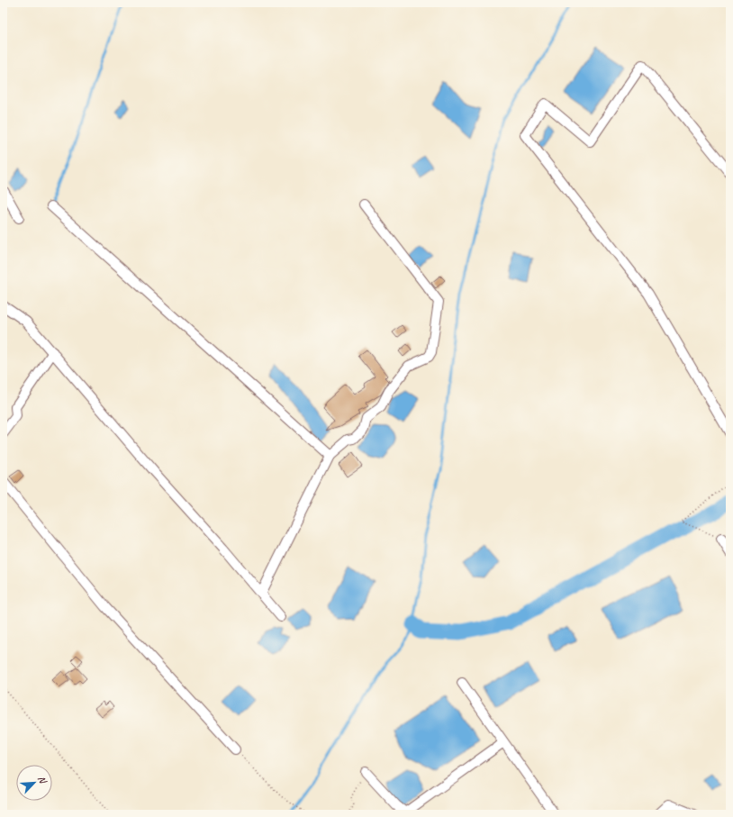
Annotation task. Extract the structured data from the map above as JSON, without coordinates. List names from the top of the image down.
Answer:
{
  "north": "top right"
}
